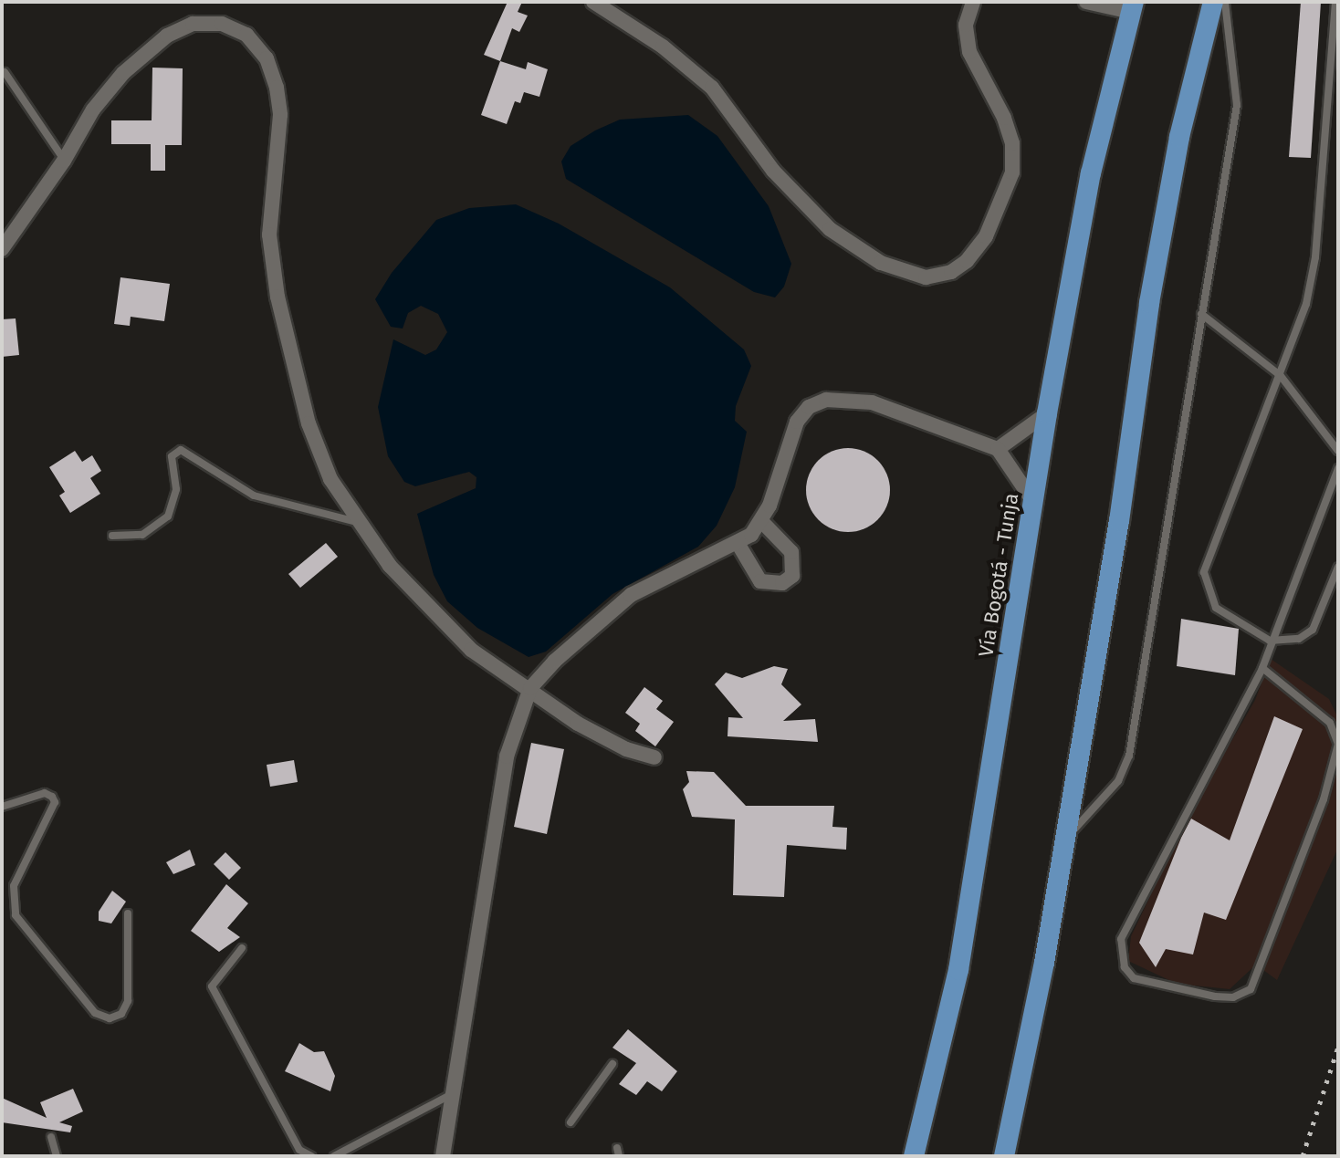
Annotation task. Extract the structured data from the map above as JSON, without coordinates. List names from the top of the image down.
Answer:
{
  "streets": {
    "highway": ["Vía Bogotá - Tunja"]
  }
}
